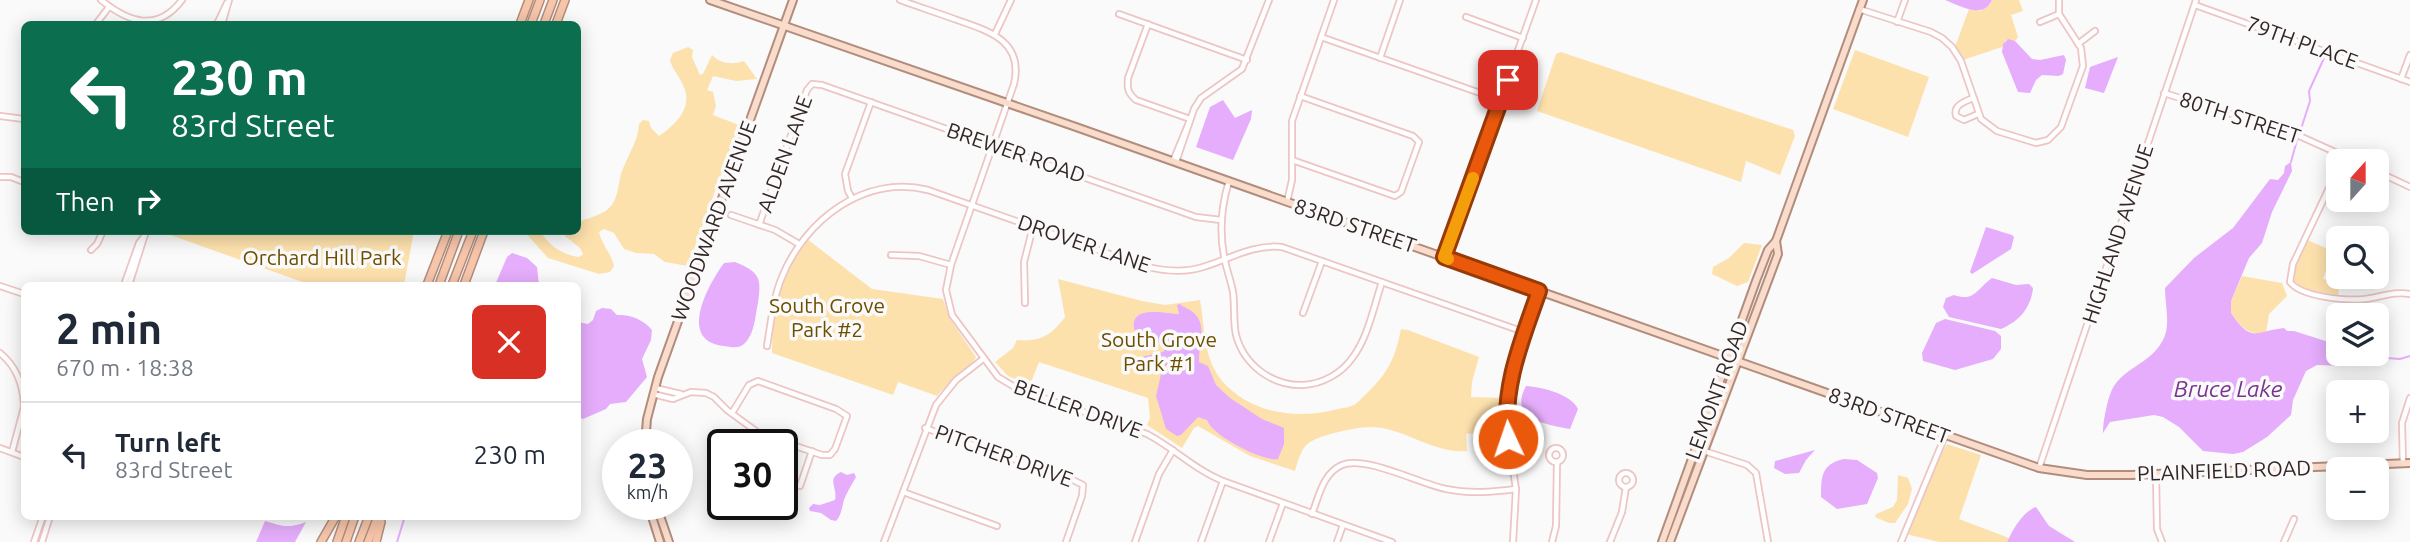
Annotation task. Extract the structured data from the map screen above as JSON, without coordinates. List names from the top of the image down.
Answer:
{
  "streets": {
    "main road": [
      "WOODWARD AVENUE",
      "83RD STREET",
      "LEMONT ROAD",
      "PLAINFIELD ROAD"
    ],
    "street": [
      "79TH PLACE",
      "80TH STREET",
      "BREWER ROAD",
      "ALDEN LANE",
      "HIGHLAND AVENUE",
      "DROVER LANE",
      "BELLER DRIVE",
      "PITCHER DRIVE"
    ]
  },
  "crossings": [
    ["79TH PLACE", "HIGHLAND AVENUE"],
    ["80TH STREET", "HIGHLAND AVENUE"],
    ["BREWER ROAD", "ALDEN LANE"],
    ["BREWER ROAD", "BELLER DRIVE"],
    ["WOODWARD AVENUE", "83RD STREET"],
    ["83RD STREET", "HIGHLAND AVENUE"],
    ["83RD STREET", "LEMONT ROAD"],
    ["83RD STREET", "BELLER DRIVE"],
    ["83RD STREET", "PLAINFIELD ROAD"],
    ["HIGHLAND AVENUE", "PLAINFIELD ROAD"],
    ["DROVER LANE", "BELLER DRIVE"]
  ],
  "water": ["Bruce Lake"],
  "parks": ["Orchard Hill Park", "South Grove Park #2", "South Grove Park #1"],
  "north": "top",
  "page": {
    "turn": ["230 m", "83rd Street"],
    "map_buttons": ["+", "−"],
    "then": "Then",
    "heading": ["2 min", "670 m · 18:38"],
    "list": [
      {
        "name": "Turn left",
        "note": "83rd Street",
        "value": "230 m"
      }
    ],
    "speed": "23 km/h",
    "limit": "30"
  }
}
